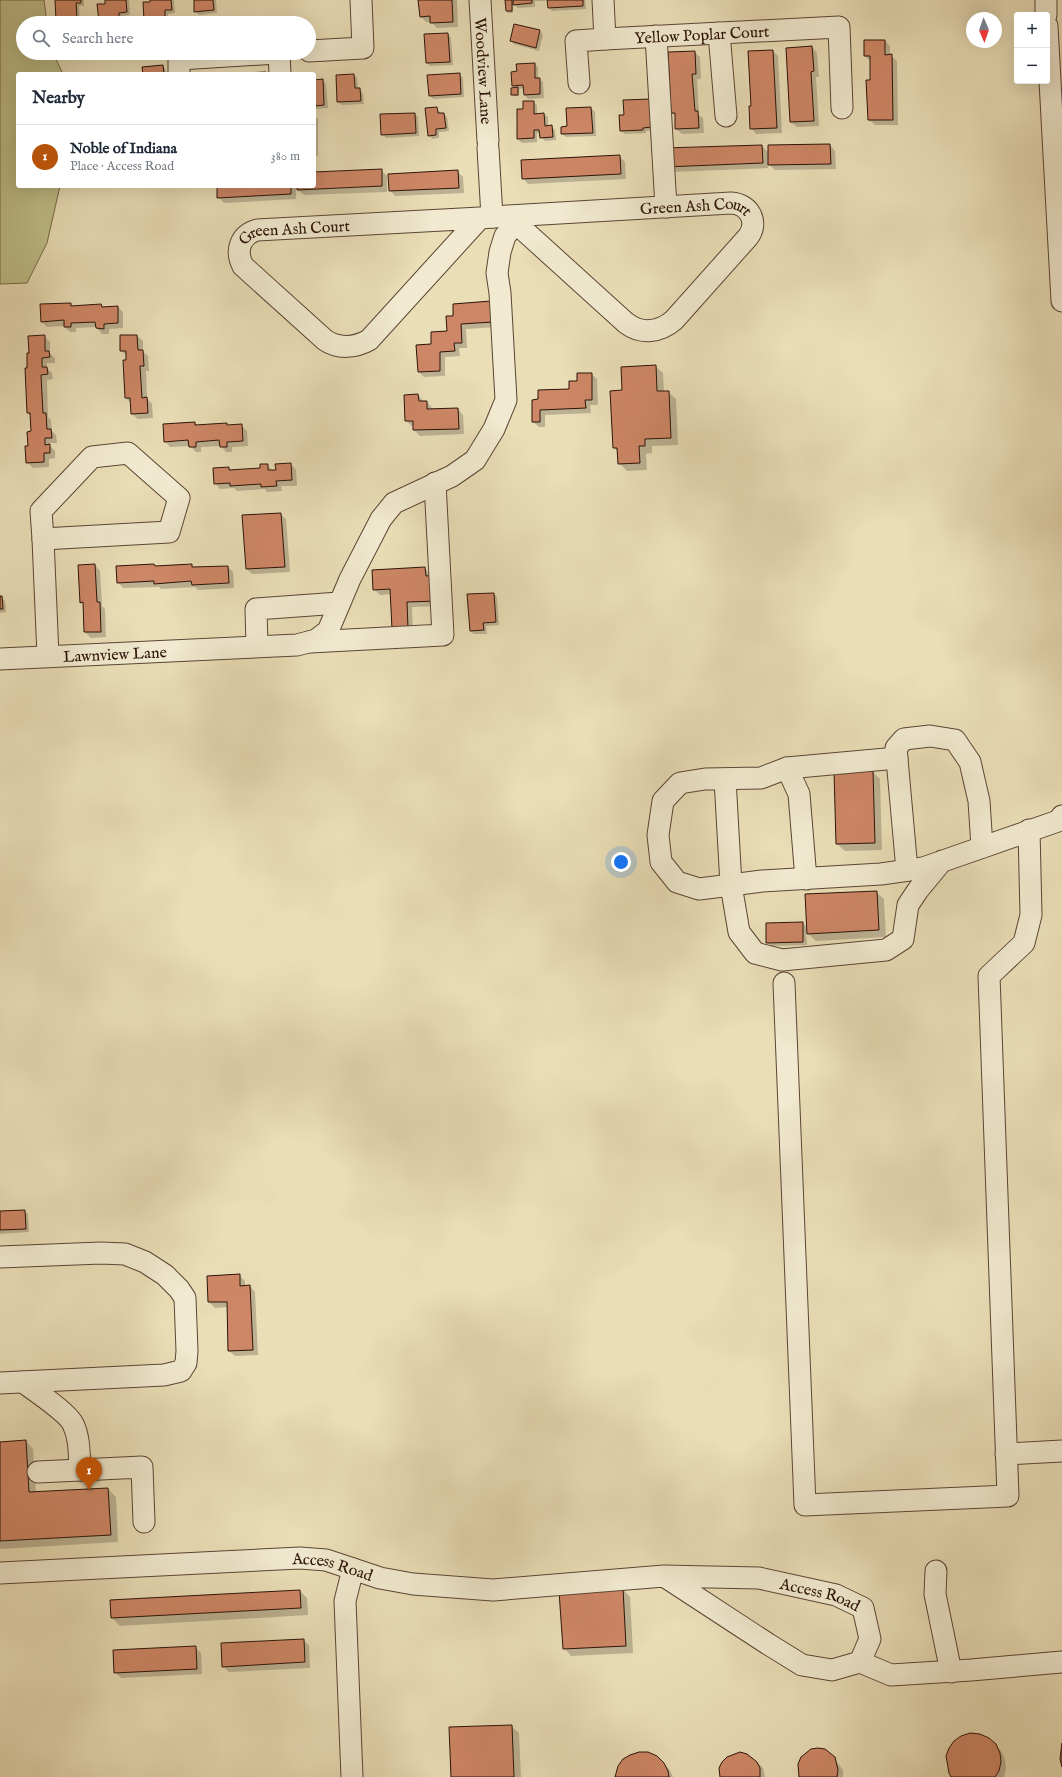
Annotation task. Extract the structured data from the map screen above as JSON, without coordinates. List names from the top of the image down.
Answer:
{
  "streets": {
    "street": [
      "Yellow Poplar Court",
      "Woodview Lane",
      "Green Ash Court",
      "Lawnview Lane",
      "Access Road"
    ]
  },
  "crossings": [
    ["Woodview Lane", "Green Ash Court"]
  ],
  "north": "bottom",
  "page": {
    "map_buttons": ["+", "−"],
    "search": "Search here",
    "heading": "Nearby",
    "list": [
      {
        "mark": "1",
        "name": "Noble of Indiana",
        "note": "Place · Access Road",
        "value": "380 m"
      }
    ],
    "pins": "1"
  }
}
